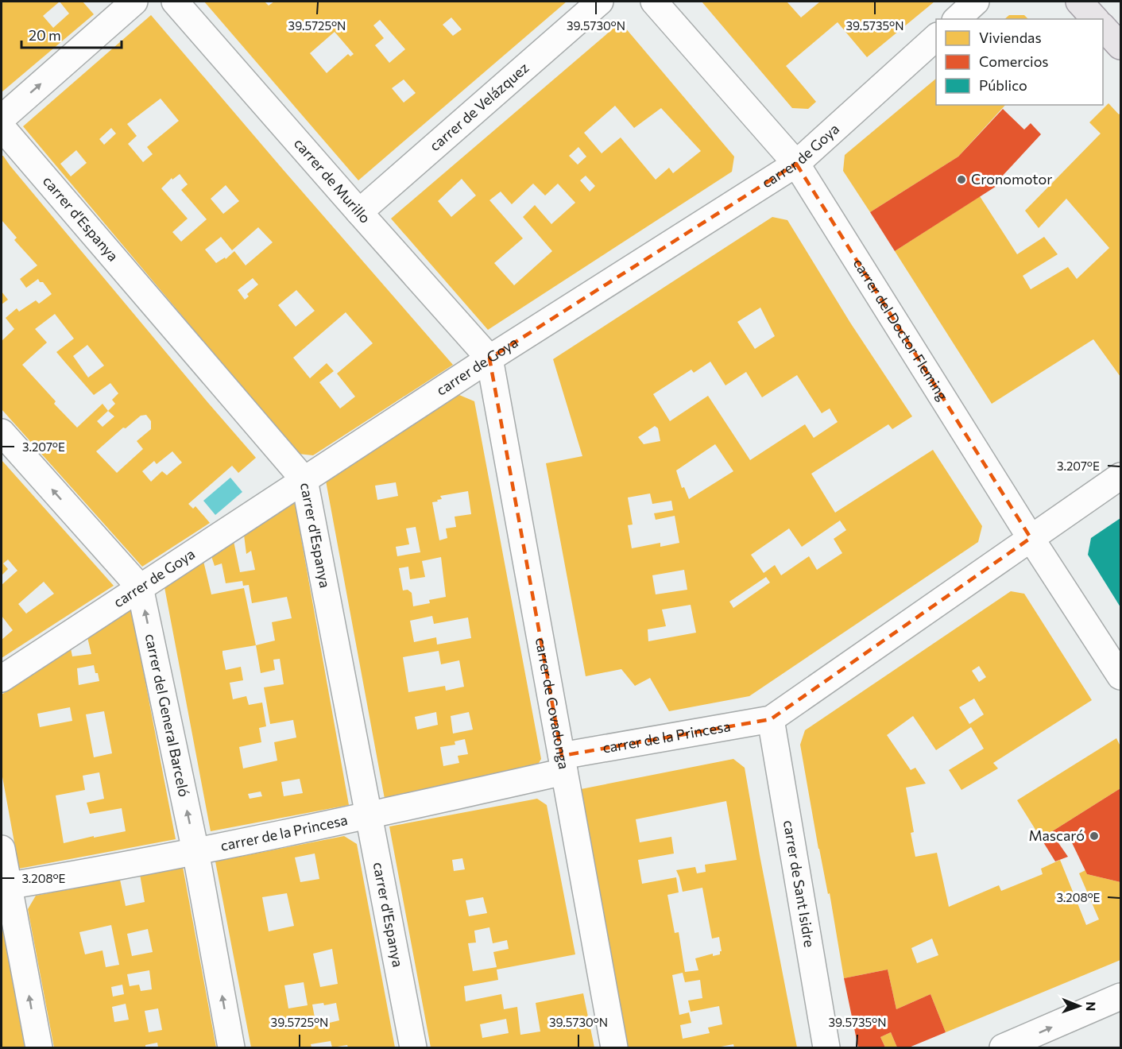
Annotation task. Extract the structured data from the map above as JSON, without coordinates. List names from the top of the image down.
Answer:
{
  "streets": {
    "street": [
      "carrer de Velázquez",
      "carrer de Goya",
      "carrer de Murillo",
      "carrer d'Espanya",
      "carrer del Doctor Fleming",
      "carrer de Covadonga",
      "carrer del General Barceló",
      "carrer de la Princesa",
      "carrer de Sant Isidre"
    ]
  },
  "crossings": [
    ["carrer de Velázquez", "carrer de Murillo"],
    ["carrer de Goya", "carrer de Murillo"],
    ["carrer de Goya", "carrer d'Espanya"],
    ["carrer de Goya", "carrer del Doctor Fleming"],
    ["carrer de Goya", "carrer de Covadonga"],
    ["carrer de Goya", "carrer del General Barceló"],
    ["carrer de Murillo", "carrer de Covadonga"],
    ["carrer d'Espanya", "carrer de la Princesa"],
    ["carrer de Covadonga", "carrer de la Princesa"],
    ["carrer del General Barceló", "carrer de la Princesa"],
    ["carrer de la Princesa", "carrer de Sant Isidre"]
  ],
  "one_way": ["carrer del General Barceló"],
  "places": ["Cronomotor", "Mascaró"],
  "legend": ["Viviendas", "Comercios", "Público"],
  "scale_bar": "20 m",
  "north": "right",
  "coordinates": [
    "39.5725°N",
    "39.5730°N",
    "39.5735°N",
    "3.207°E",
    "3.208°E"
  ]
}
